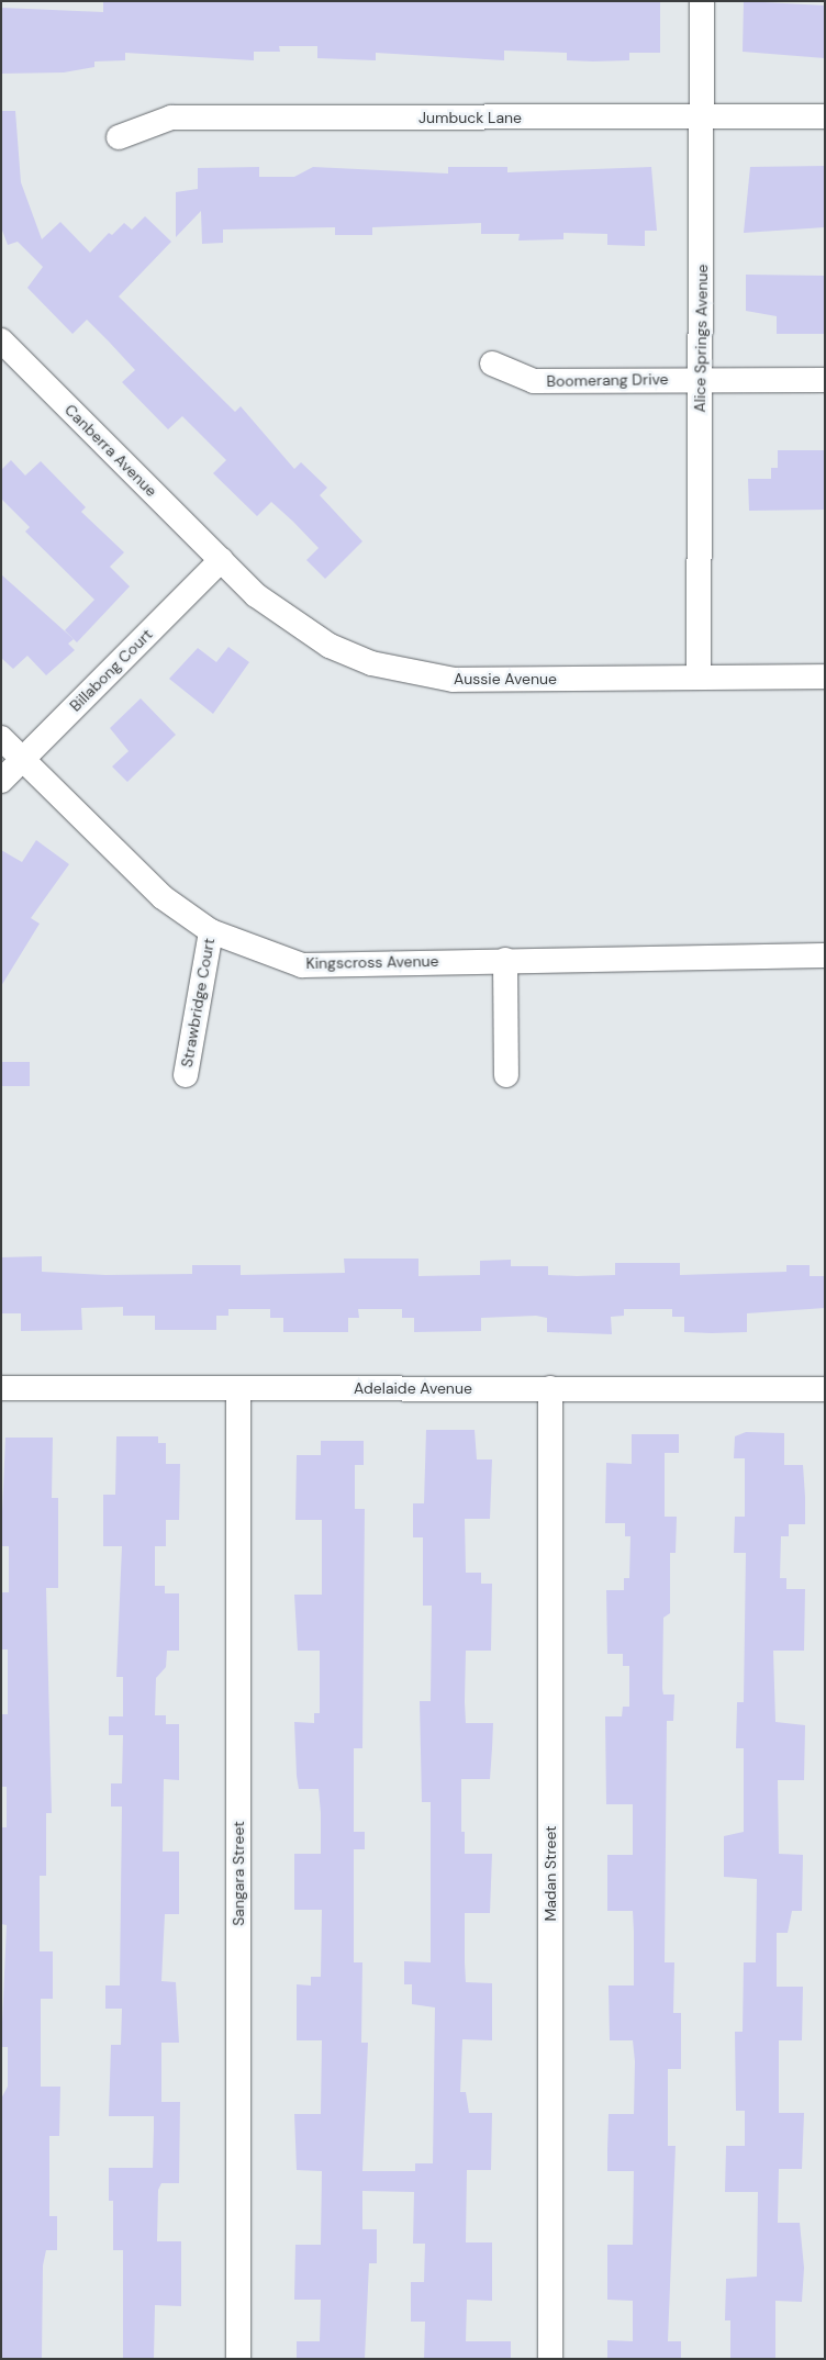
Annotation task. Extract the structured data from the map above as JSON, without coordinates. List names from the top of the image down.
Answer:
{
  "streets": {
    "street": [
      "Jumbuck Lane",
      "Alice Springs Avenue",
      "Boomerang Drive",
      "Canberra Avenue",
      "Billabong Court",
      "Aussie Avenue",
      "Kingscross Avenue",
      "Strawbridge Court",
      "Adelaide Avenue",
      "Sangara Street",
      "Madan Street"
    ]
  },
  "crossings": [
    ["Jumbuck Lane", "Alice Springs Avenue"],
    ["Alice Springs Avenue", "Boomerang Drive"],
    ["Alice Springs Avenue", "Aussie Avenue"],
    ["Canberra Avenue", "Billabong Court"],
    ["Canberra Avenue", "Aussie Avenue"],
    ["Billabong Court", "Aussie Avenue"],
    ["Billabong Court", "Kingscross Avenue"],
    ["Kingscross Avenue", "Strawbridge Court"],
    ["Adelaide Avenue", "Sangara Street"],
    ["Adelaide Avenue", "Madan Street"]
  ]
}
